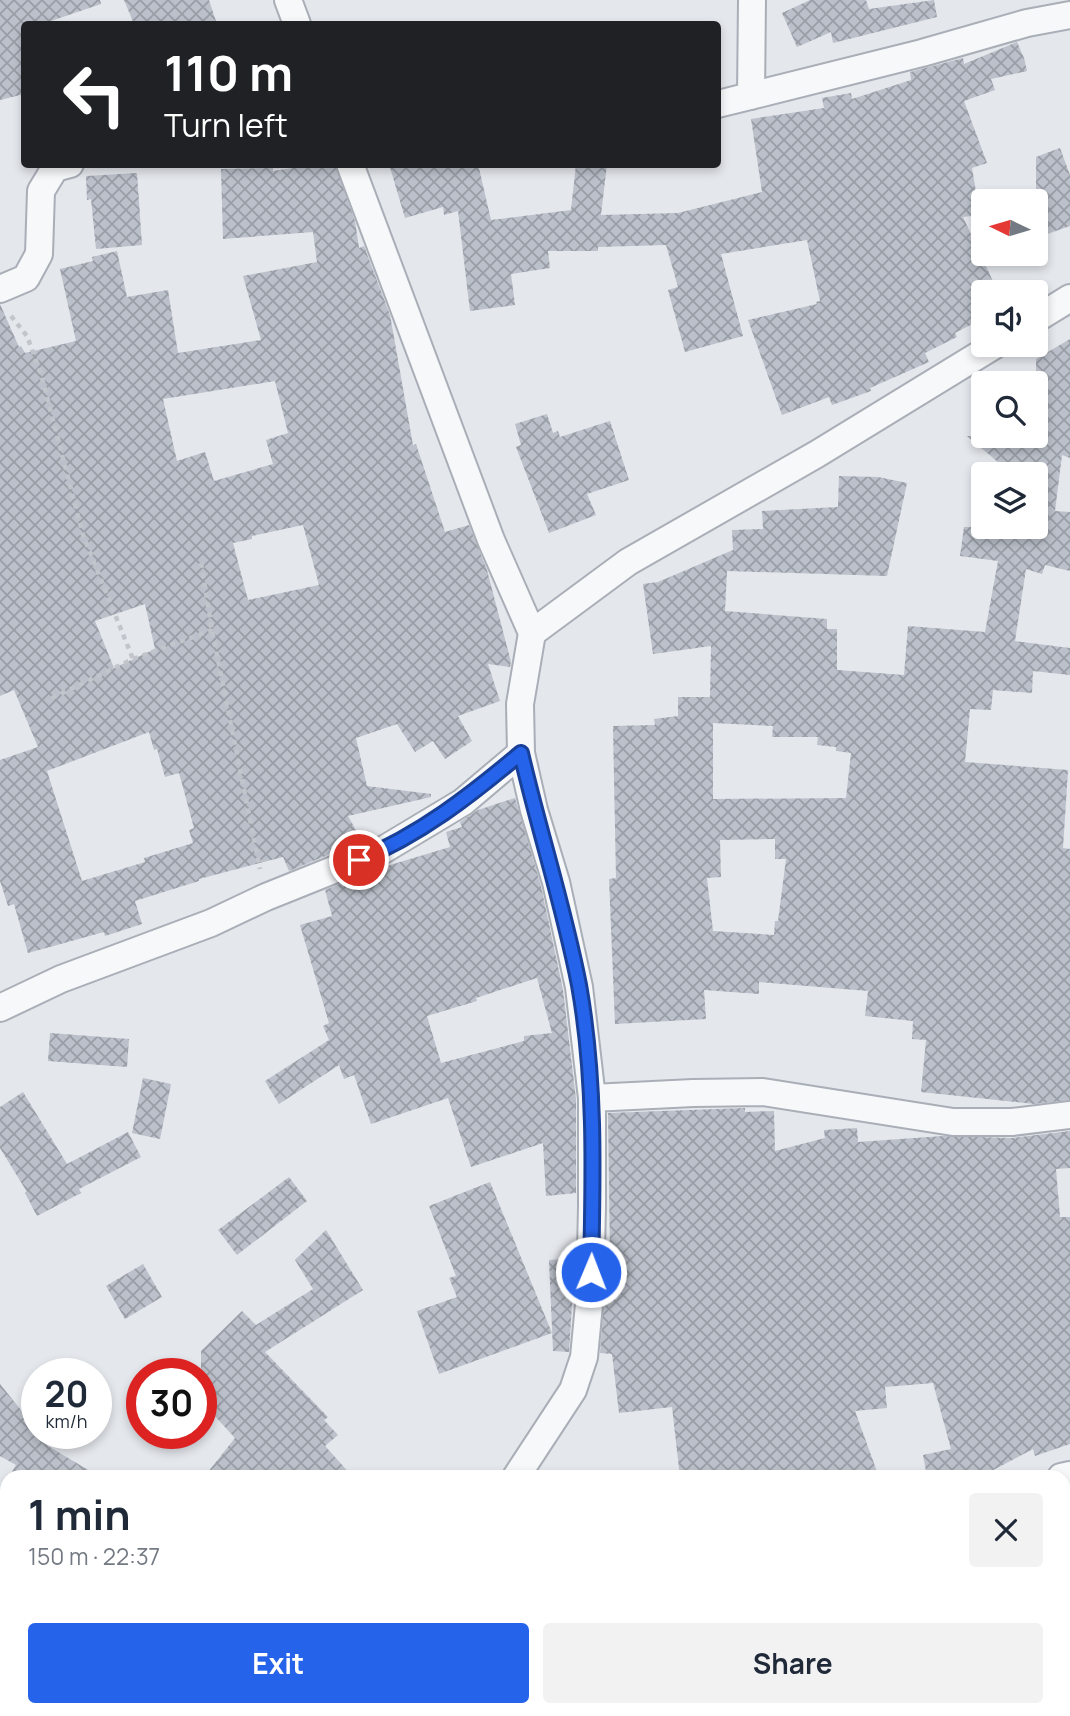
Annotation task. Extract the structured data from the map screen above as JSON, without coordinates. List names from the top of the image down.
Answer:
{
  "north": "left",
  "page": {
    "turn": ["110 m", "Turn left"],
    "speed": "20 km/h",
    "limit": "30",
    "heading": ["1 min", "150 m · 22:37"],
    "buttons": ["Exit", "Share"]
  }
}
